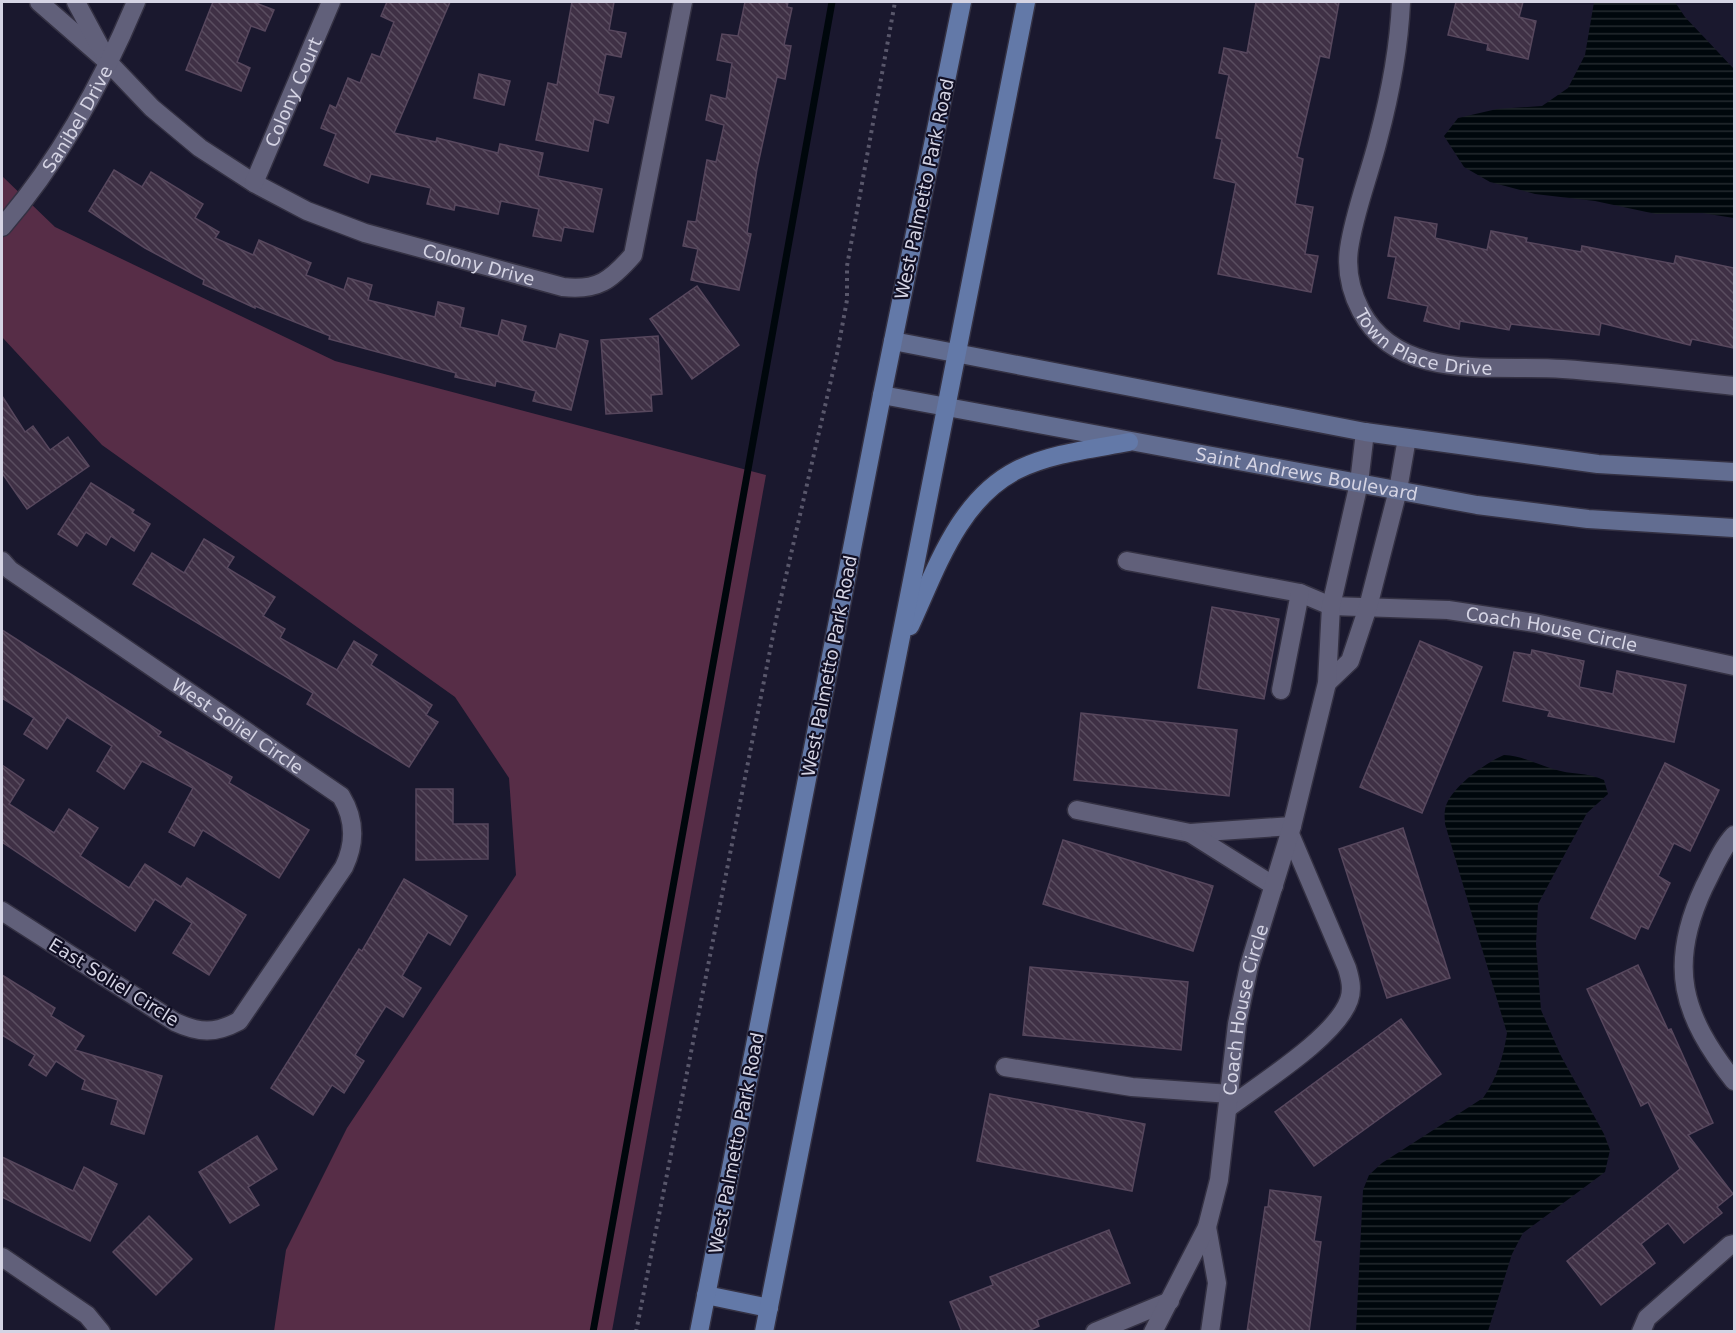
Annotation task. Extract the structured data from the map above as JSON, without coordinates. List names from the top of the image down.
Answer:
{
  "streets": {
    "main road": ["West Palmetto Park Road"],
    "street": [
      "Colony Court",
      "Sanibel Drive",
      "Colony Drive",
      "Town Place Drive",
      "Saint Andrews Boulevard",
      "Coach House Circle",
      "West Soliel Circle",
      "East Soliel Circle"
    ]
  },
  "crossings": [
    ["Colony Court", "Colony Drive"],
    ["Sanibel Drive", "Colony Drive"],
    ["West Palmetto Park Road", "Saint Andrews Boulevard"],
    ["Saint Andrews Boulevard", "Coach House Circle"],
    ["West Soliel Circle", "East Soliel Circle"]
  ]
}
